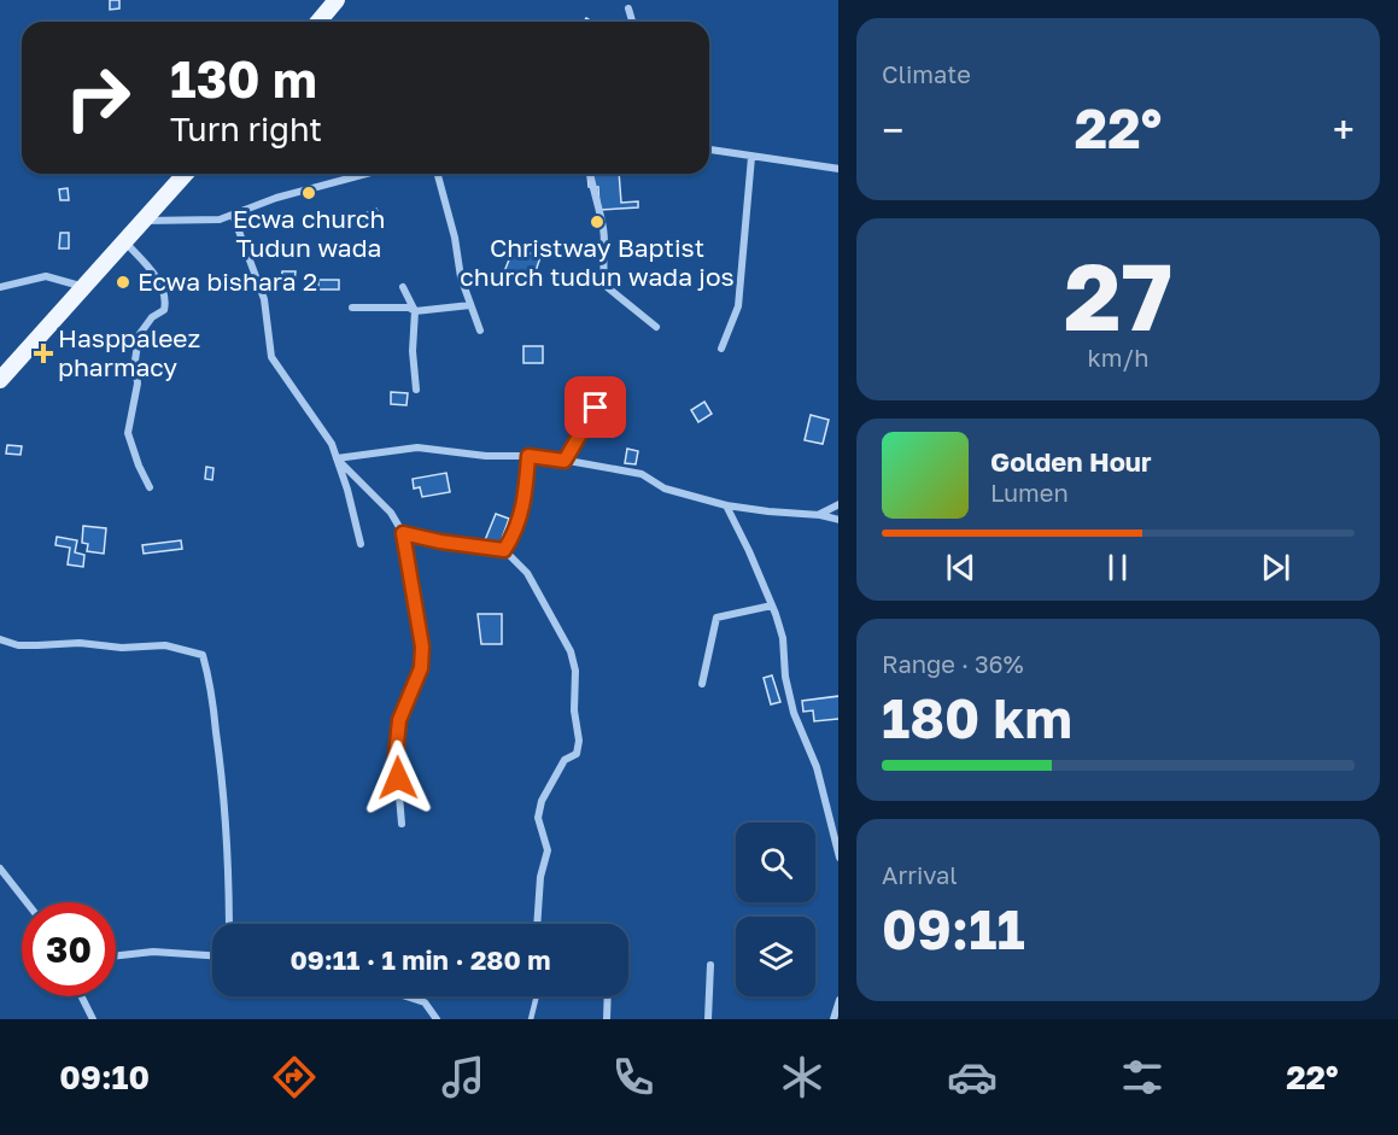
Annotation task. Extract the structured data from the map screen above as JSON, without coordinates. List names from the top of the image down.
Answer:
{
  "places": {
    "other": ["Ecwa church Tudun wada", "Christway Baptist church tudun wada jos", "Ecwa bishara 2"],
    "health": ["Hasppaleez pharmacy"]
  },
  "page": {
    "tile": [
      "Climate",
      ["27", "km/h"],
      ["Range · 36%", "180 km"],
      ["Arrival", "09:11"]
    ],
    "turn": ["130 m", "Turn right"],
    "heat": ["−", "22°", "+"],
    "song": ["Golden Hour", "Lumen"],
    "limit": "30",
    "trip": "09:11 · 1 min · 280 m",
    "tabs": ["09:10", "22°"]
  }
}
